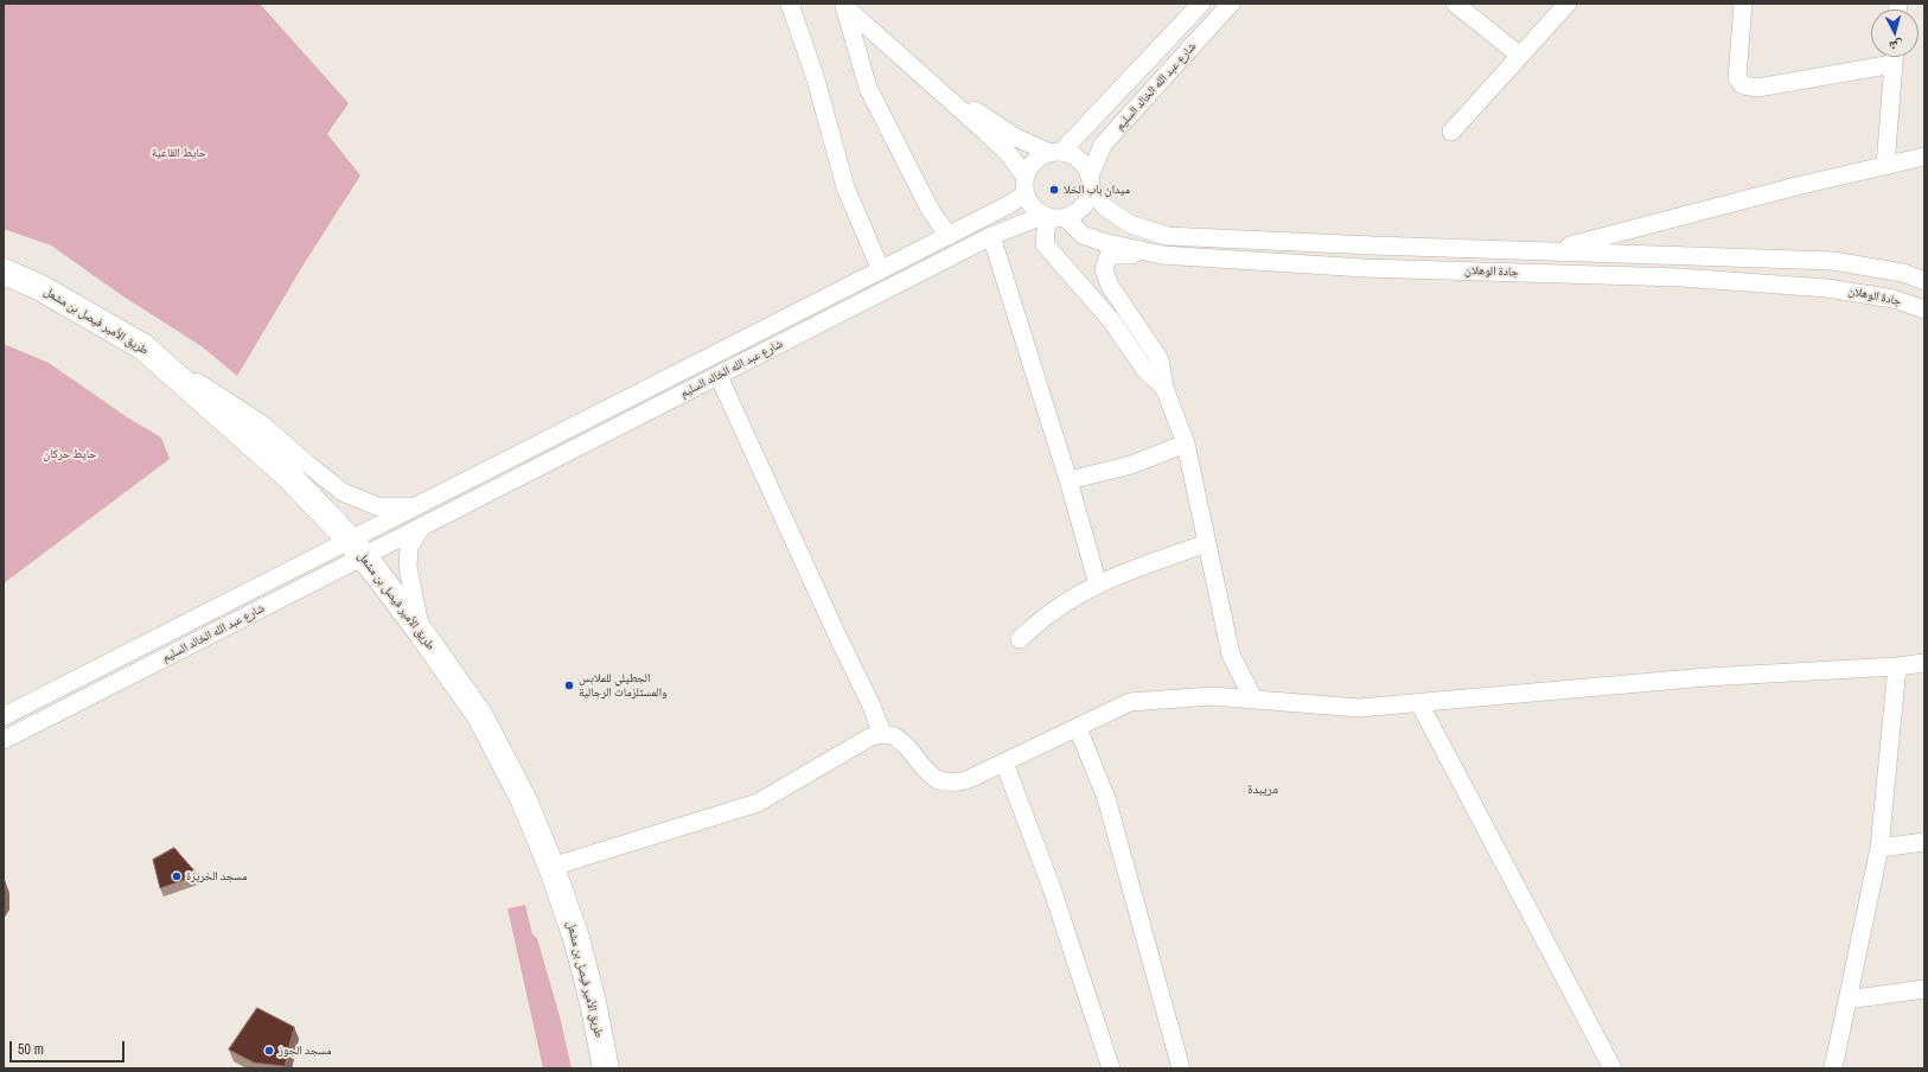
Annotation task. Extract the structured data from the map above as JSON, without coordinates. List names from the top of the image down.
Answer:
{
  "streets": {
    "highway": ["طريق الأمير فيصل بن مشعل"],
    "street": ["شارع عبد الله الخالد السليم", "جادة الوهلان"]
  },
  "crossings": [
    ["شارع عبد الله الخالد السليم", "جادة الوهلان"],
    ["شارع عبد الله الخالد السليم", "طريق الأمير فيصل بن مشعل"]
  ],
  "districts": ["مريبدة"],
  "parks": ["حايط القاعية", "حايط حركان"],
  "places": [
    "ميدان باب الخلا",
    "الجطيلي للملابس والمستلزمات الرجالية",
    "مسجد الخريزة",
    "مسجد الجوز"
  ],
  "scale_bar": "50 m",
  "north": "bottom"
}
